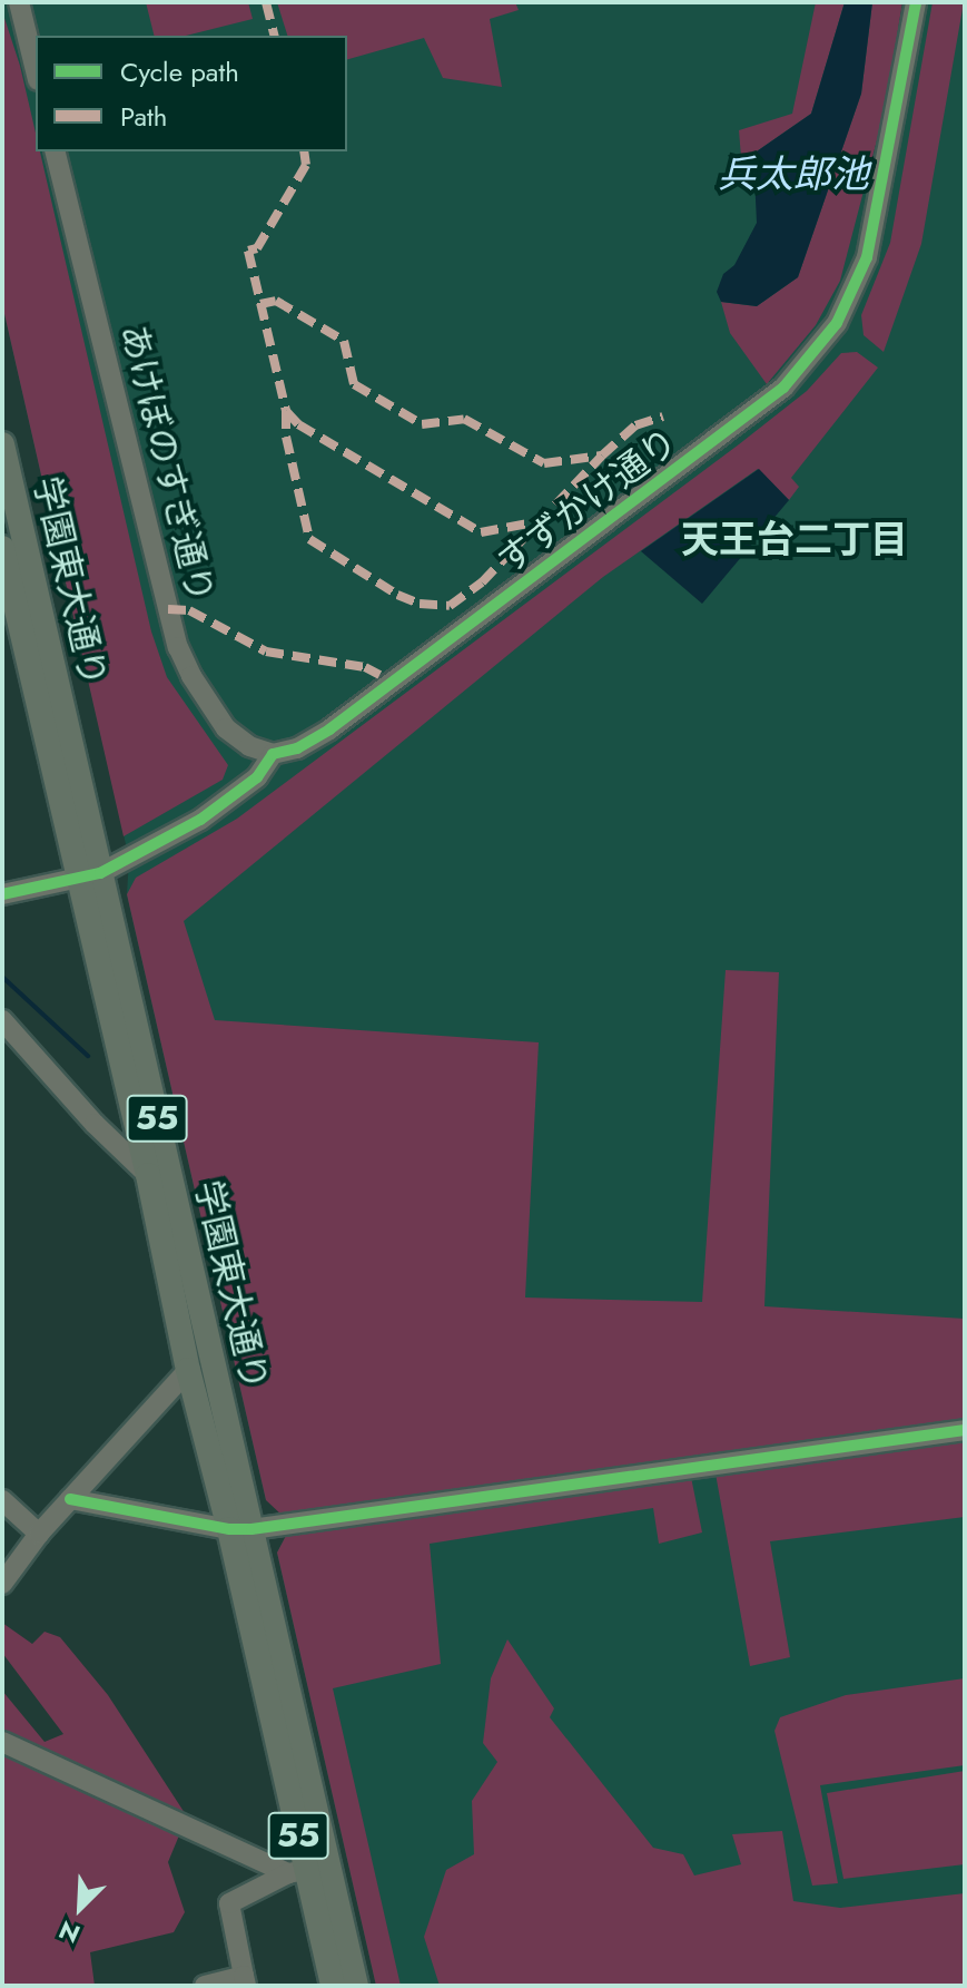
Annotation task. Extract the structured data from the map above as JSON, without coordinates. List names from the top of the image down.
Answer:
{
  "streets": {
    "main road": ["学園東大通り", "55"],
    "street": ["あけぼのすぎ通り", "すずかけ通り"]
  },
  "crossings": [
    ["あけぼのすぎ通り", "すずかけ通り"]
  ],
  "districts": ["天王台二丁目"],
  "water": ["兵太郎池"],
  "legend": ["Cycle path", "Path"],
  "north": "bottom left"
}
